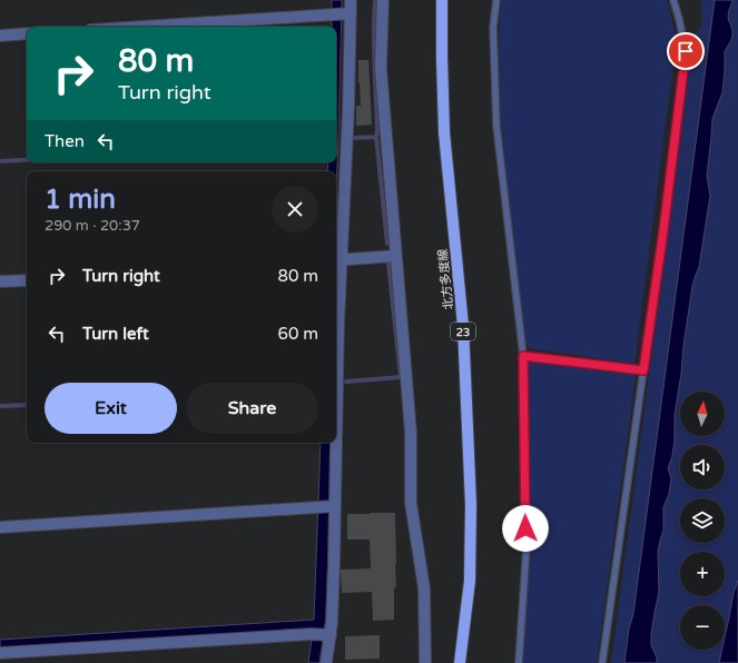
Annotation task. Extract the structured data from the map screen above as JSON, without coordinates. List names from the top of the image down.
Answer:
{
  "streets": {
    "main road": ["北方多度線", "23"]
  },
  "north": "top",
  "page": {
    "turn": ["80 m", "Turn right"],
    "then": "Then",
    "heading": ["1 min", "290 m · 20:37"],
    "list": [
      {
        "name": "Turn right",
        "value": "80 m"
      },
      {
        "name": "Turn left",
        "value": "60 m"
      }
    ],
    "buttons": ["Exit", "Share"],
    "map_buttons": ["+", "−"]
  }
}
